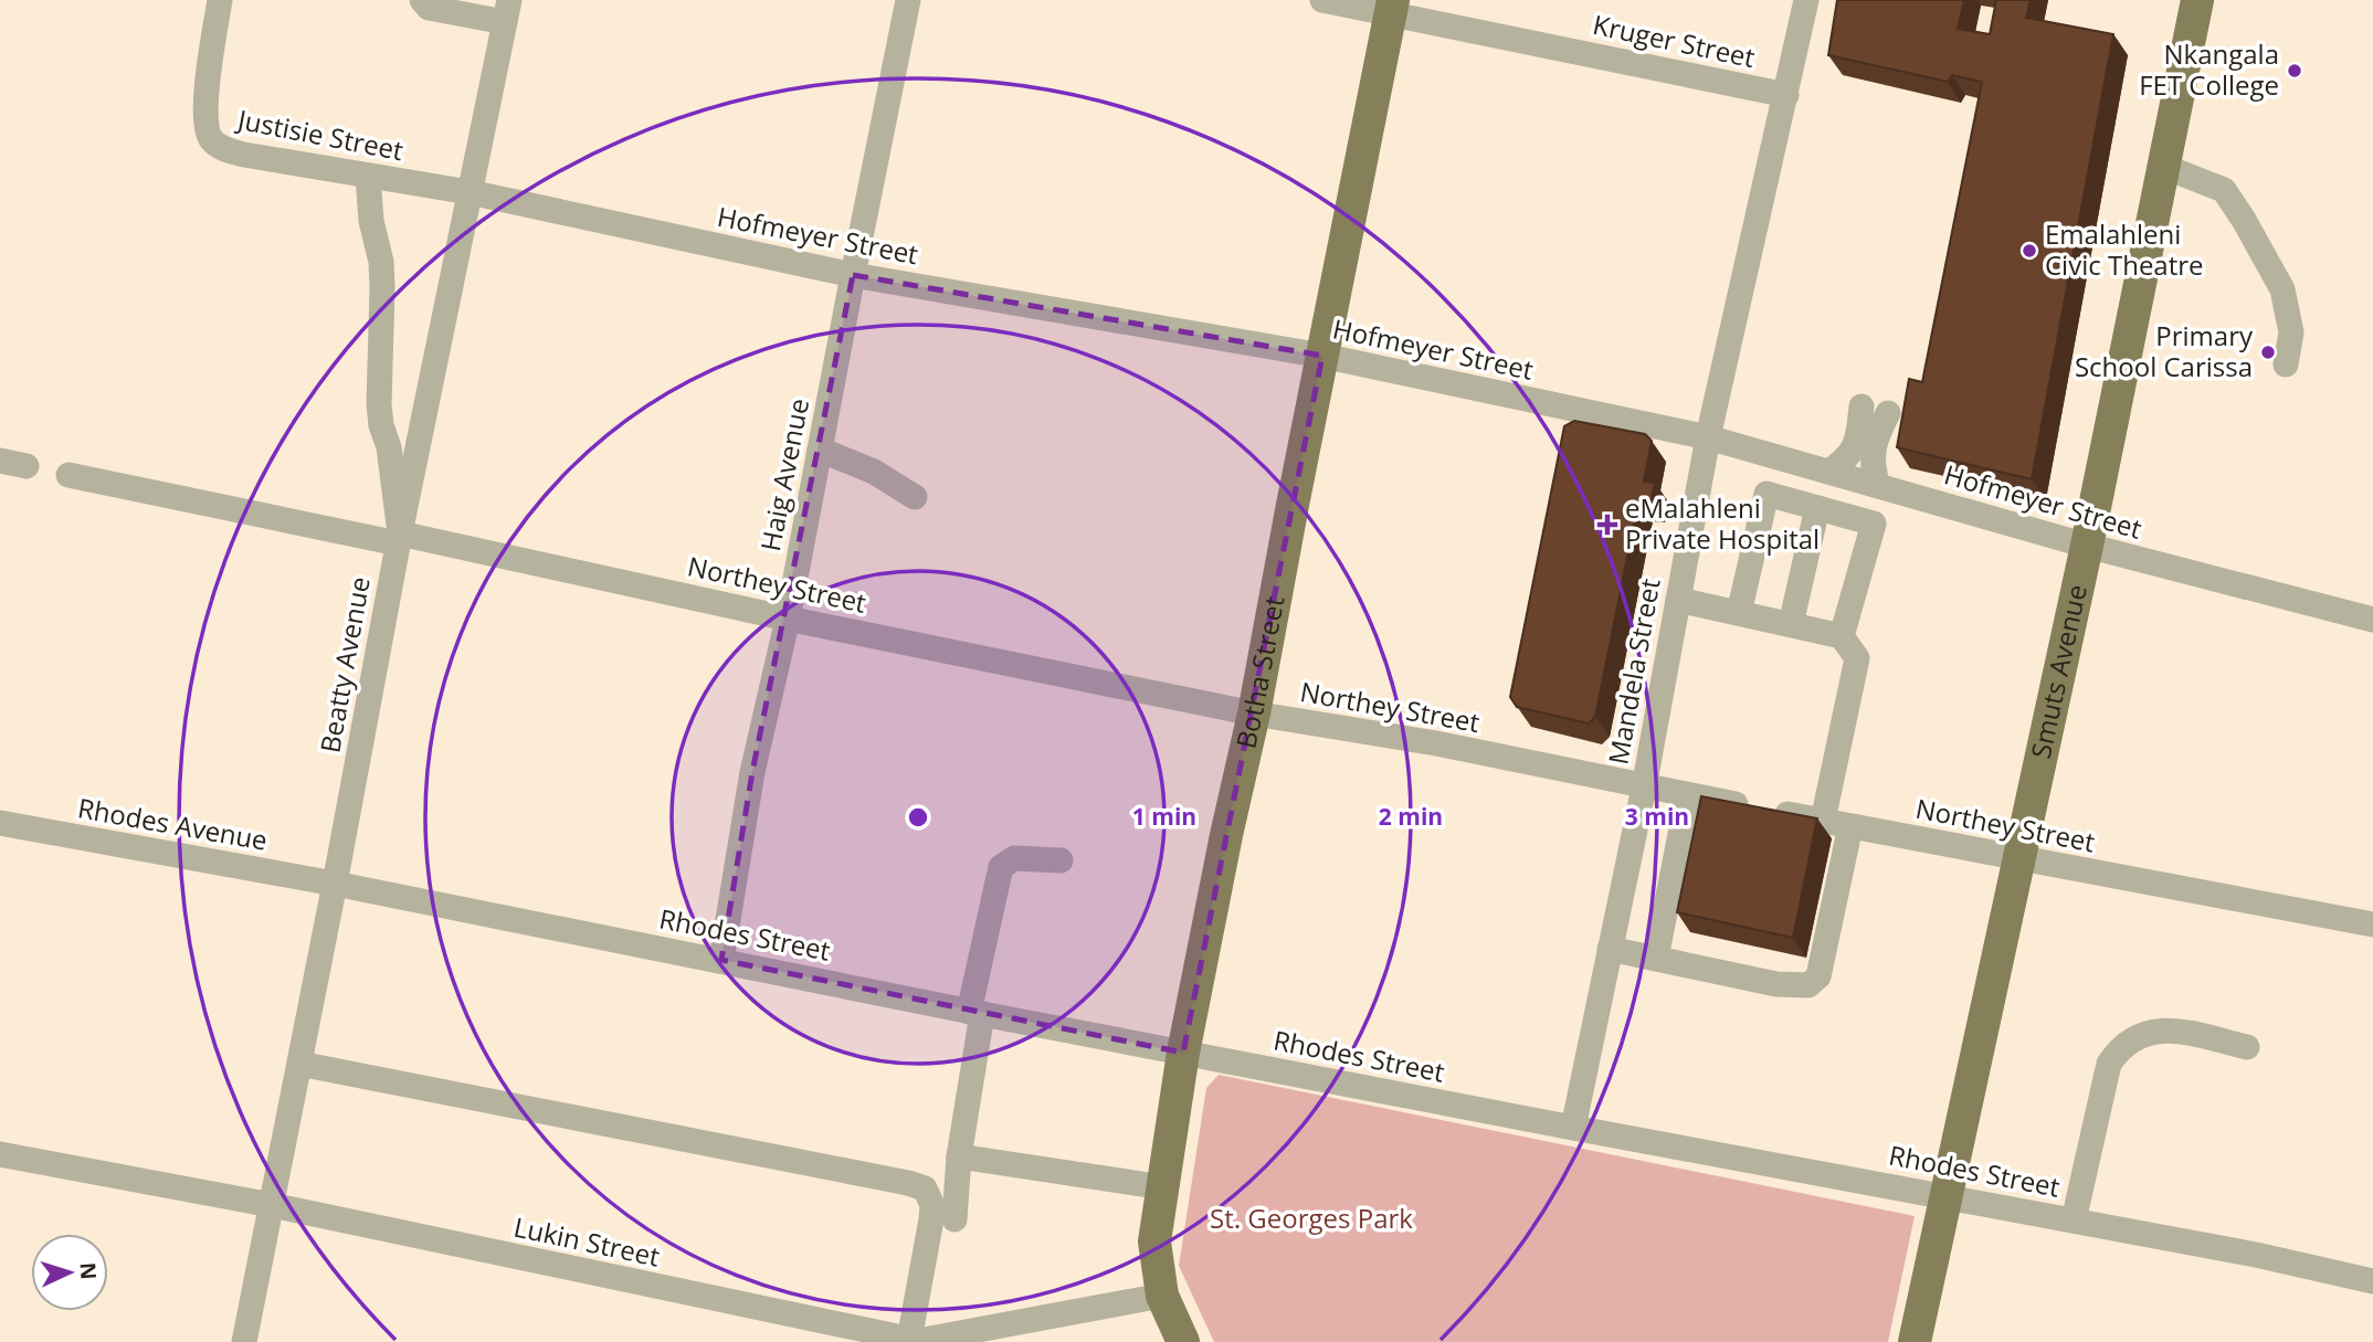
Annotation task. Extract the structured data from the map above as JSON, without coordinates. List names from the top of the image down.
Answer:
{
  "streets": {
    "main road": ["Smuts Avenue", "Botha Street"],
    "street": [
      "Kruger Street",
      "Justisie Street",
      "Hofmeyer Street",
      "Haig Avenue",
      "Northey Street",
      "Beatty Avenue",
      "Mandela Street",
      "Rhodes Avenue",
      "Rhodes Street",
      "Lukin Street"
    ]
  },
  "crossings": [
    ["Kruger Street", "Mandela Street"],
    ["Kruger Street", "Botha Street"],
    ["Justisie Street", "Hofmeyer Street"],
    ["Justisie Street", "Beatty Avenue"],
    ["Hofmeyer Street", "Haig Avenue"],
    ["Hofmeyer Street", "Beatty Avenue"],
    ["Hofmeyer Street", "Mandela Street"],
    ["Hofmeyer Street", "Smuts Avenue"],
    ["Hofmeyer Street", "Botha Street"],
    ["Haig Avenue", "Northey Street"],
    ["Haig Avenue", "Rhodes Street"],
    ["Northey Street", "Beatty Avenue"],
    ["Northey Street", "Mandela Street"],
    ["Northey Street", "Smuts Avenue"],
    ["Northey Street", "Botha Street"],
    ["Beatty Avenue", "Rhodes Avenue"],
    ["Beatty Avenue", "Rhodes Street"],
    ["Beatty Avenue", "Lukin Street"],
    ["Mandela Street", "Rhodes Street"],
    ["Smuts Avenue", "Rhodes Street"],
    ["Botha Street", "Rhodes Street"],
    ["Botha Street", "Lukin Street"],
    ["Rhodes Avenue", "Rhodes Street"]
  ],
  "parks": ["St. Georges Park"],
  "places": {
    "other": ["Nkangala FET College", "Emalahleni Civic Theatre", "Primary School Carissa"],
    "health": ["eMalahleni Private Hospital"]
  },
  "north": "right",
  "rings": ["1 min", "2 min", "3 min"]
}
